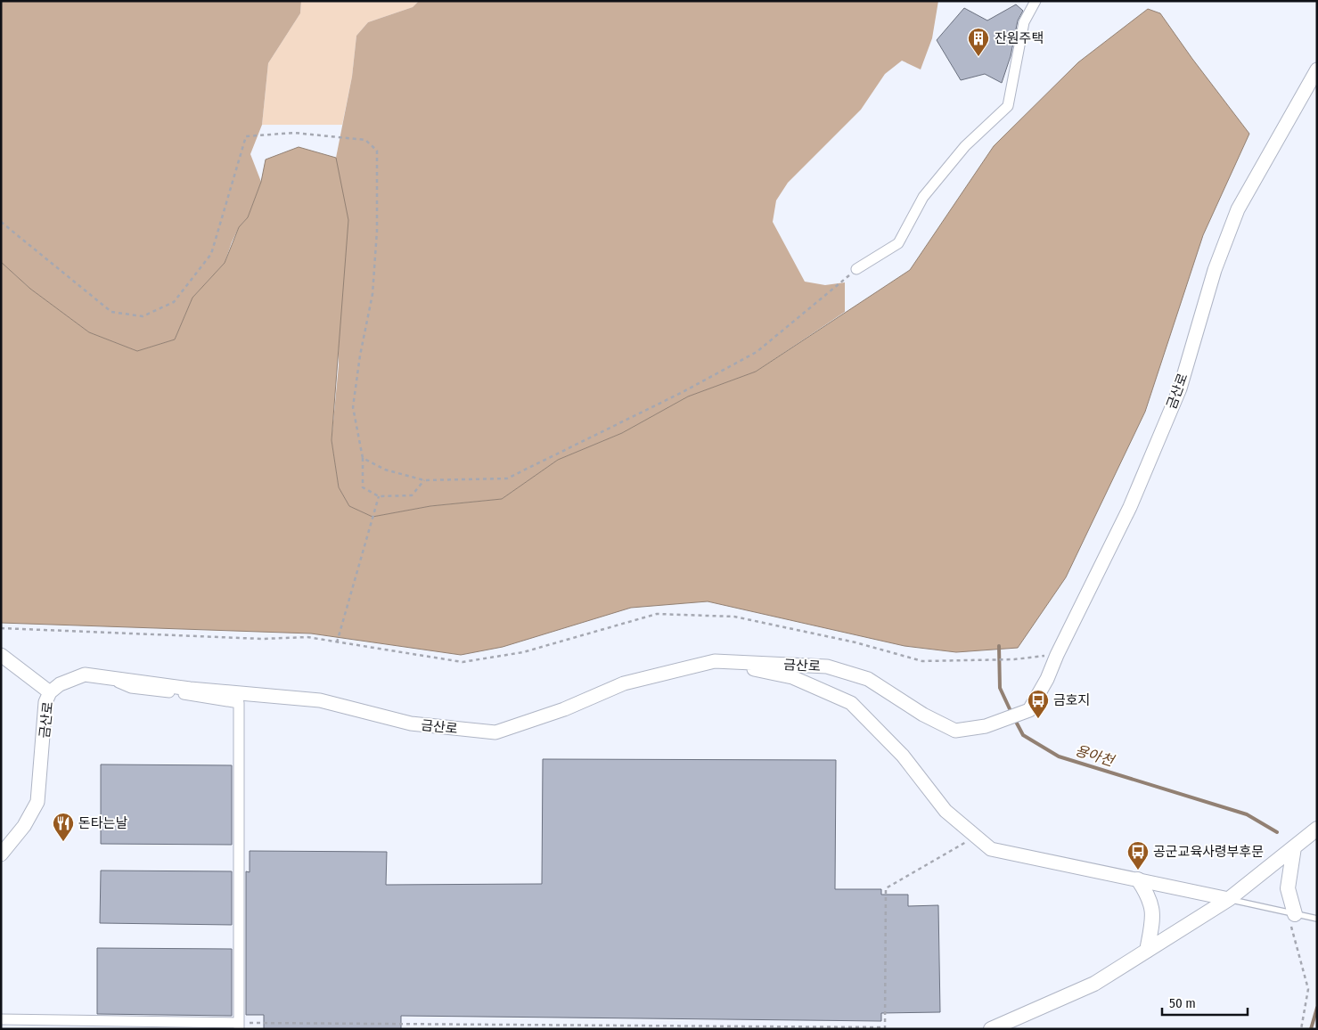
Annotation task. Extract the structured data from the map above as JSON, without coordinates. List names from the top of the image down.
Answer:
{
  "streets": {
    "street": ["금산로"]
  },
  "water": ["용아천"],
  "places": {
    "building": ["잔원주택"],
    "bus stop": ["금호지", "공군교육사령부후문"],
    "restaurant": ["돈타는날"]
  },
  "scale_bar": "50 m"
}
